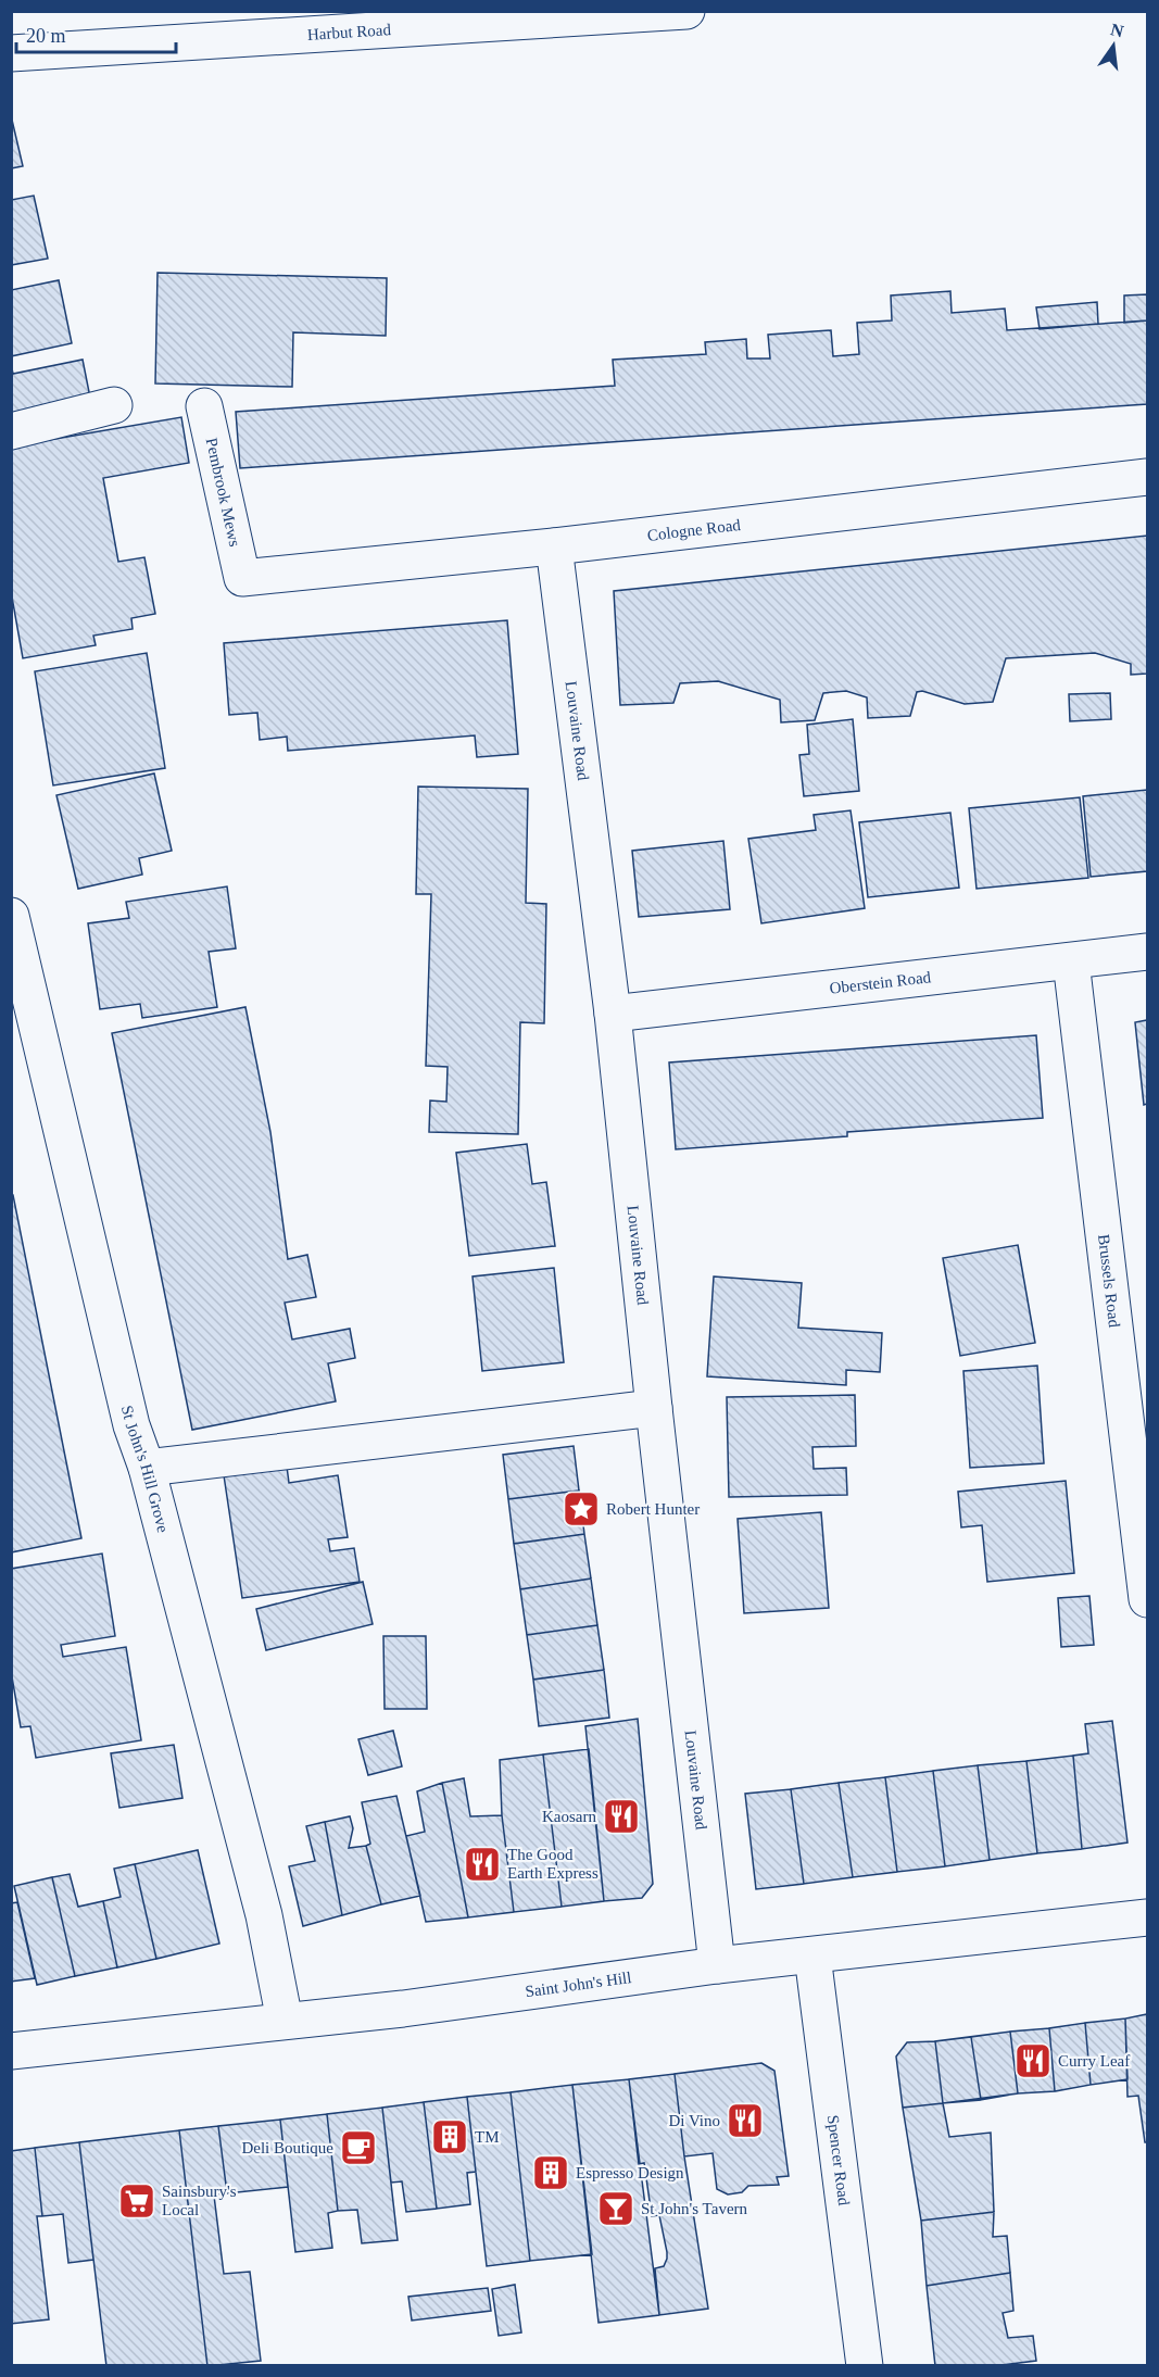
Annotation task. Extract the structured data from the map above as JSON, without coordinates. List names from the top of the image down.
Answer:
{
  "streets": {
    "street": [
      "Harbut Road",
      "Pembrook Mews",
      "Cologne Road",
      "Louvaine Road",
      "Oberstein Road",
      "Brussels Road",
      "St John's Hill Grove",
      "Saint John's Hill",
      "Spencer Road"
    ]
  },
  "crossings": [
    ["Pembrook Mews", "Cologne Road"],
    ["Cologne Road", "Louvaine Road"],
    ["Louvaine Road", "Oberstein Road"],
    ["Louvaine Road", "Saint John's Hill"],
    ["Oberstein Road", "Brussels Road"],
    ["St John's Hill Grove", "Saint John's Hill"],
    ["Saint John's Hill", "Spencer Road"]
  ],
  "places": {
    "place": ["Robert Hunter"],
    "restaurant": [
      "Kaosarn",
      "The Good Earth Express",
      "Curry Leaf",
      "Di Vino"
    ],
    "building": ["TM", "Espresso Design"],
    "cafe": ["Deli Boutique"],
    "supermarket": ["Sainsbury's Local"],
    "bar": ["St John's Tavern"]
  },
  "scale_bar": "20 m",
  "north": "top"
}
